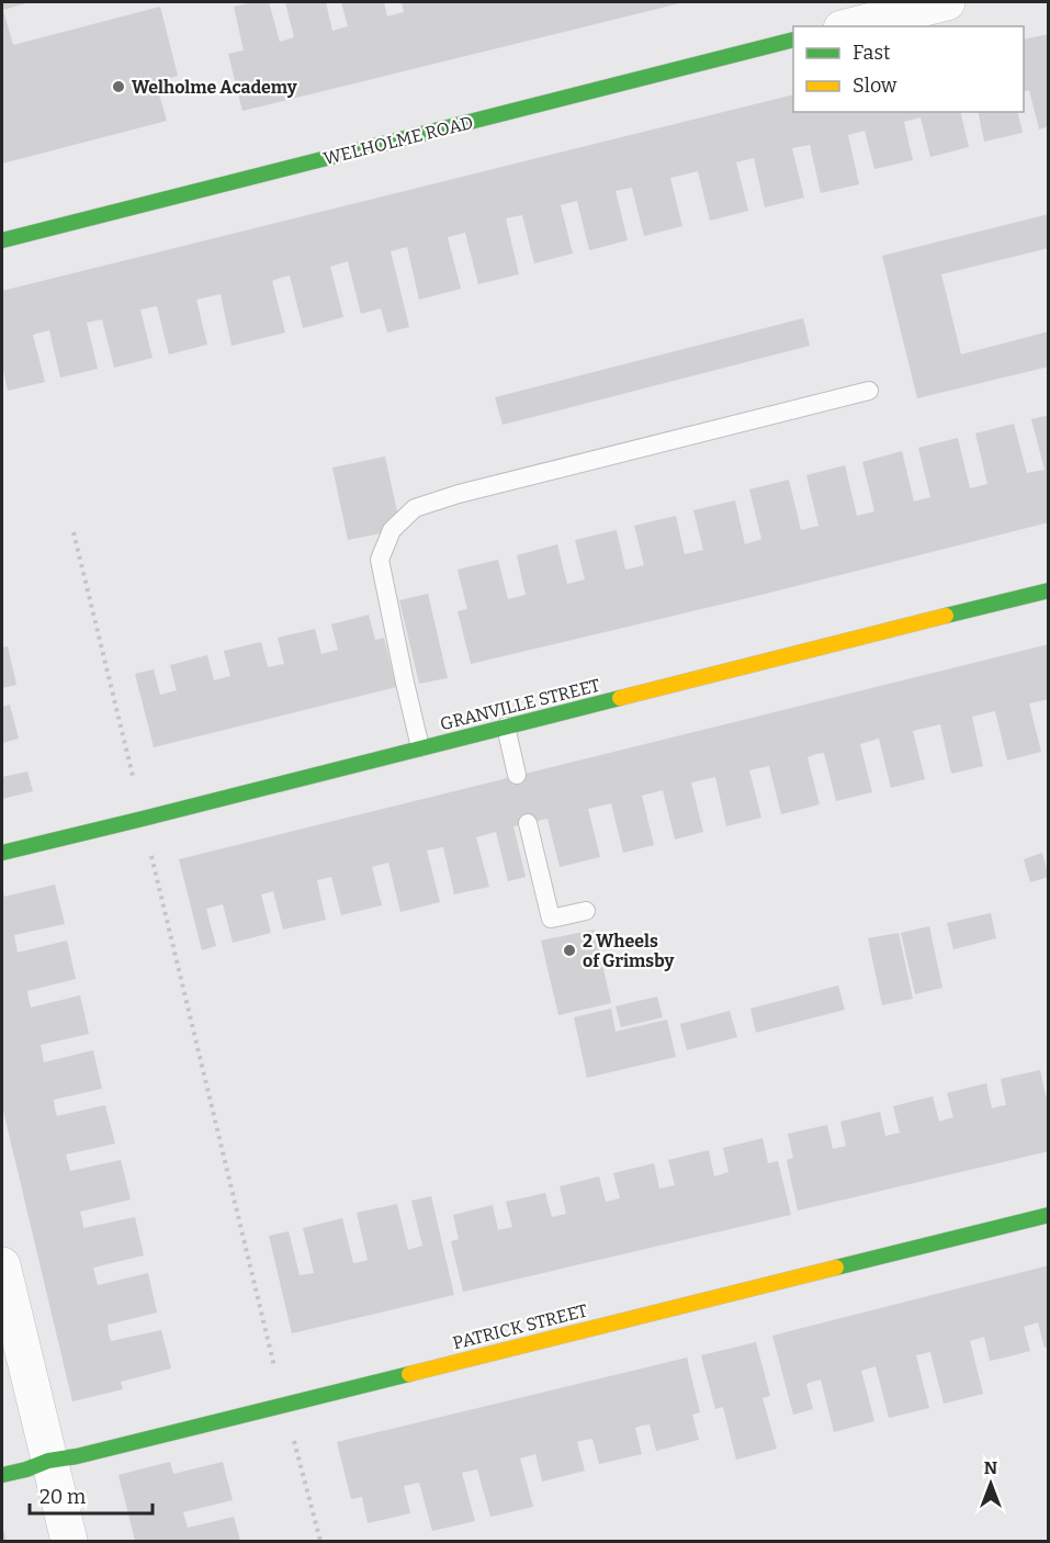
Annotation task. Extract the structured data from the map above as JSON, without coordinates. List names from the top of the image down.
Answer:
{
  "streets": {
    "street": ["WELHOLME ROAD", "GRANVILLE STREET", "PATRICK STREET"]
  },
  "places": ["Welholme Academy", "2 Wheels of Grimsby"],
  "legend": ["Fast", "Slow"],
  "scale_bar": "20 m",
  "north": "top"
}
